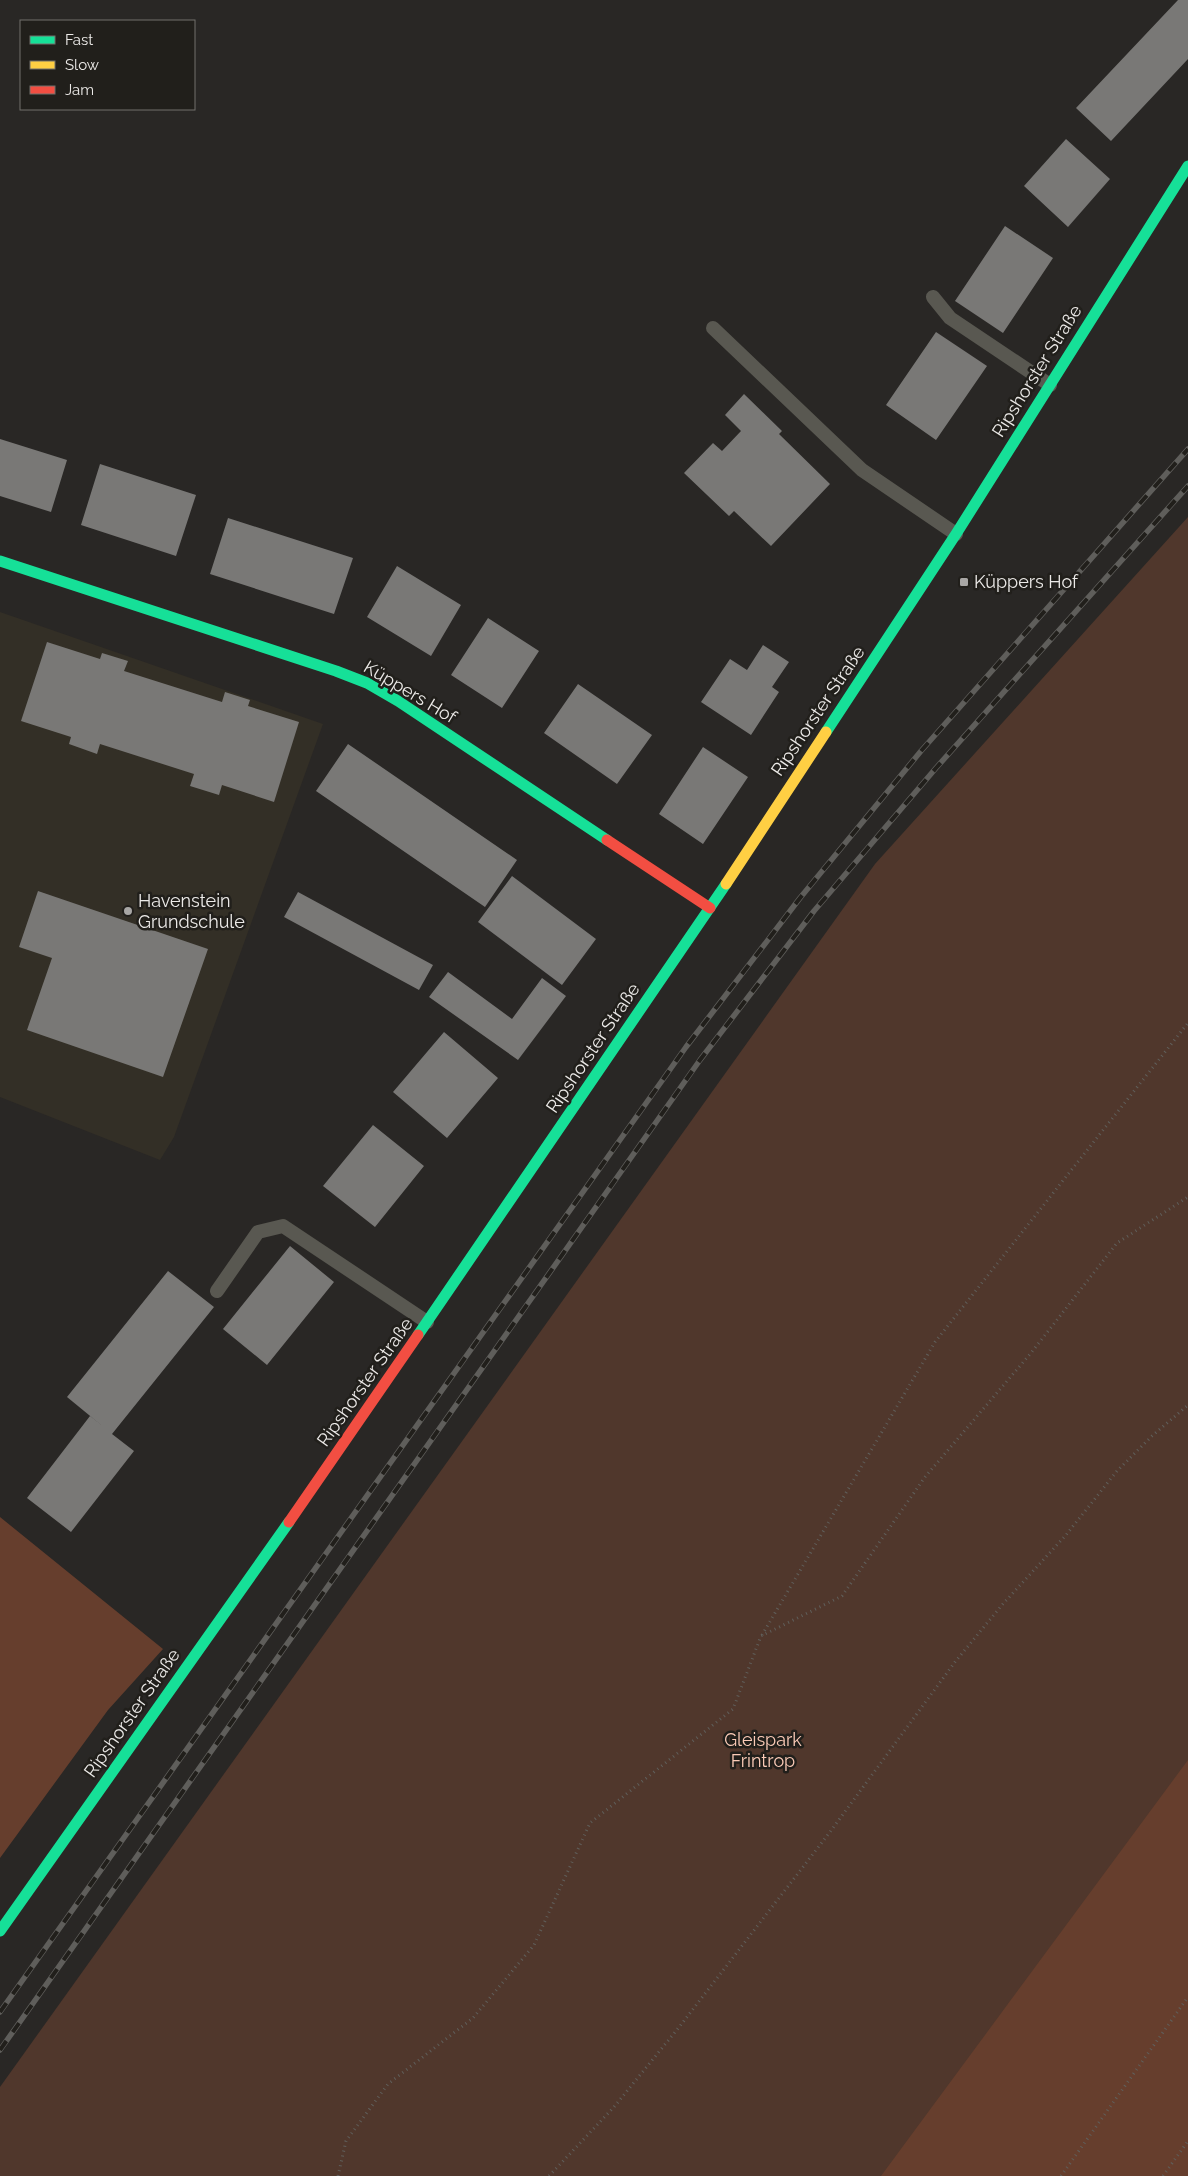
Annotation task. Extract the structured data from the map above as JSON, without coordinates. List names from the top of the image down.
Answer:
{
  "streets": {
    "street": ["Ripshorster Straße", "Küppers Hof"]
  },
  "crossings": [
    ["Ripshorster Straße", "Küppers Hof"]
  ],
  "parks": ["Gleispark Frintrop"],
  "places": {
    "transit": ["Küppers Hof"],
    "other": ["Havenstein Grundschule"]
  },
  "legend": ["Fast", "Slow", "Jam"]
}
